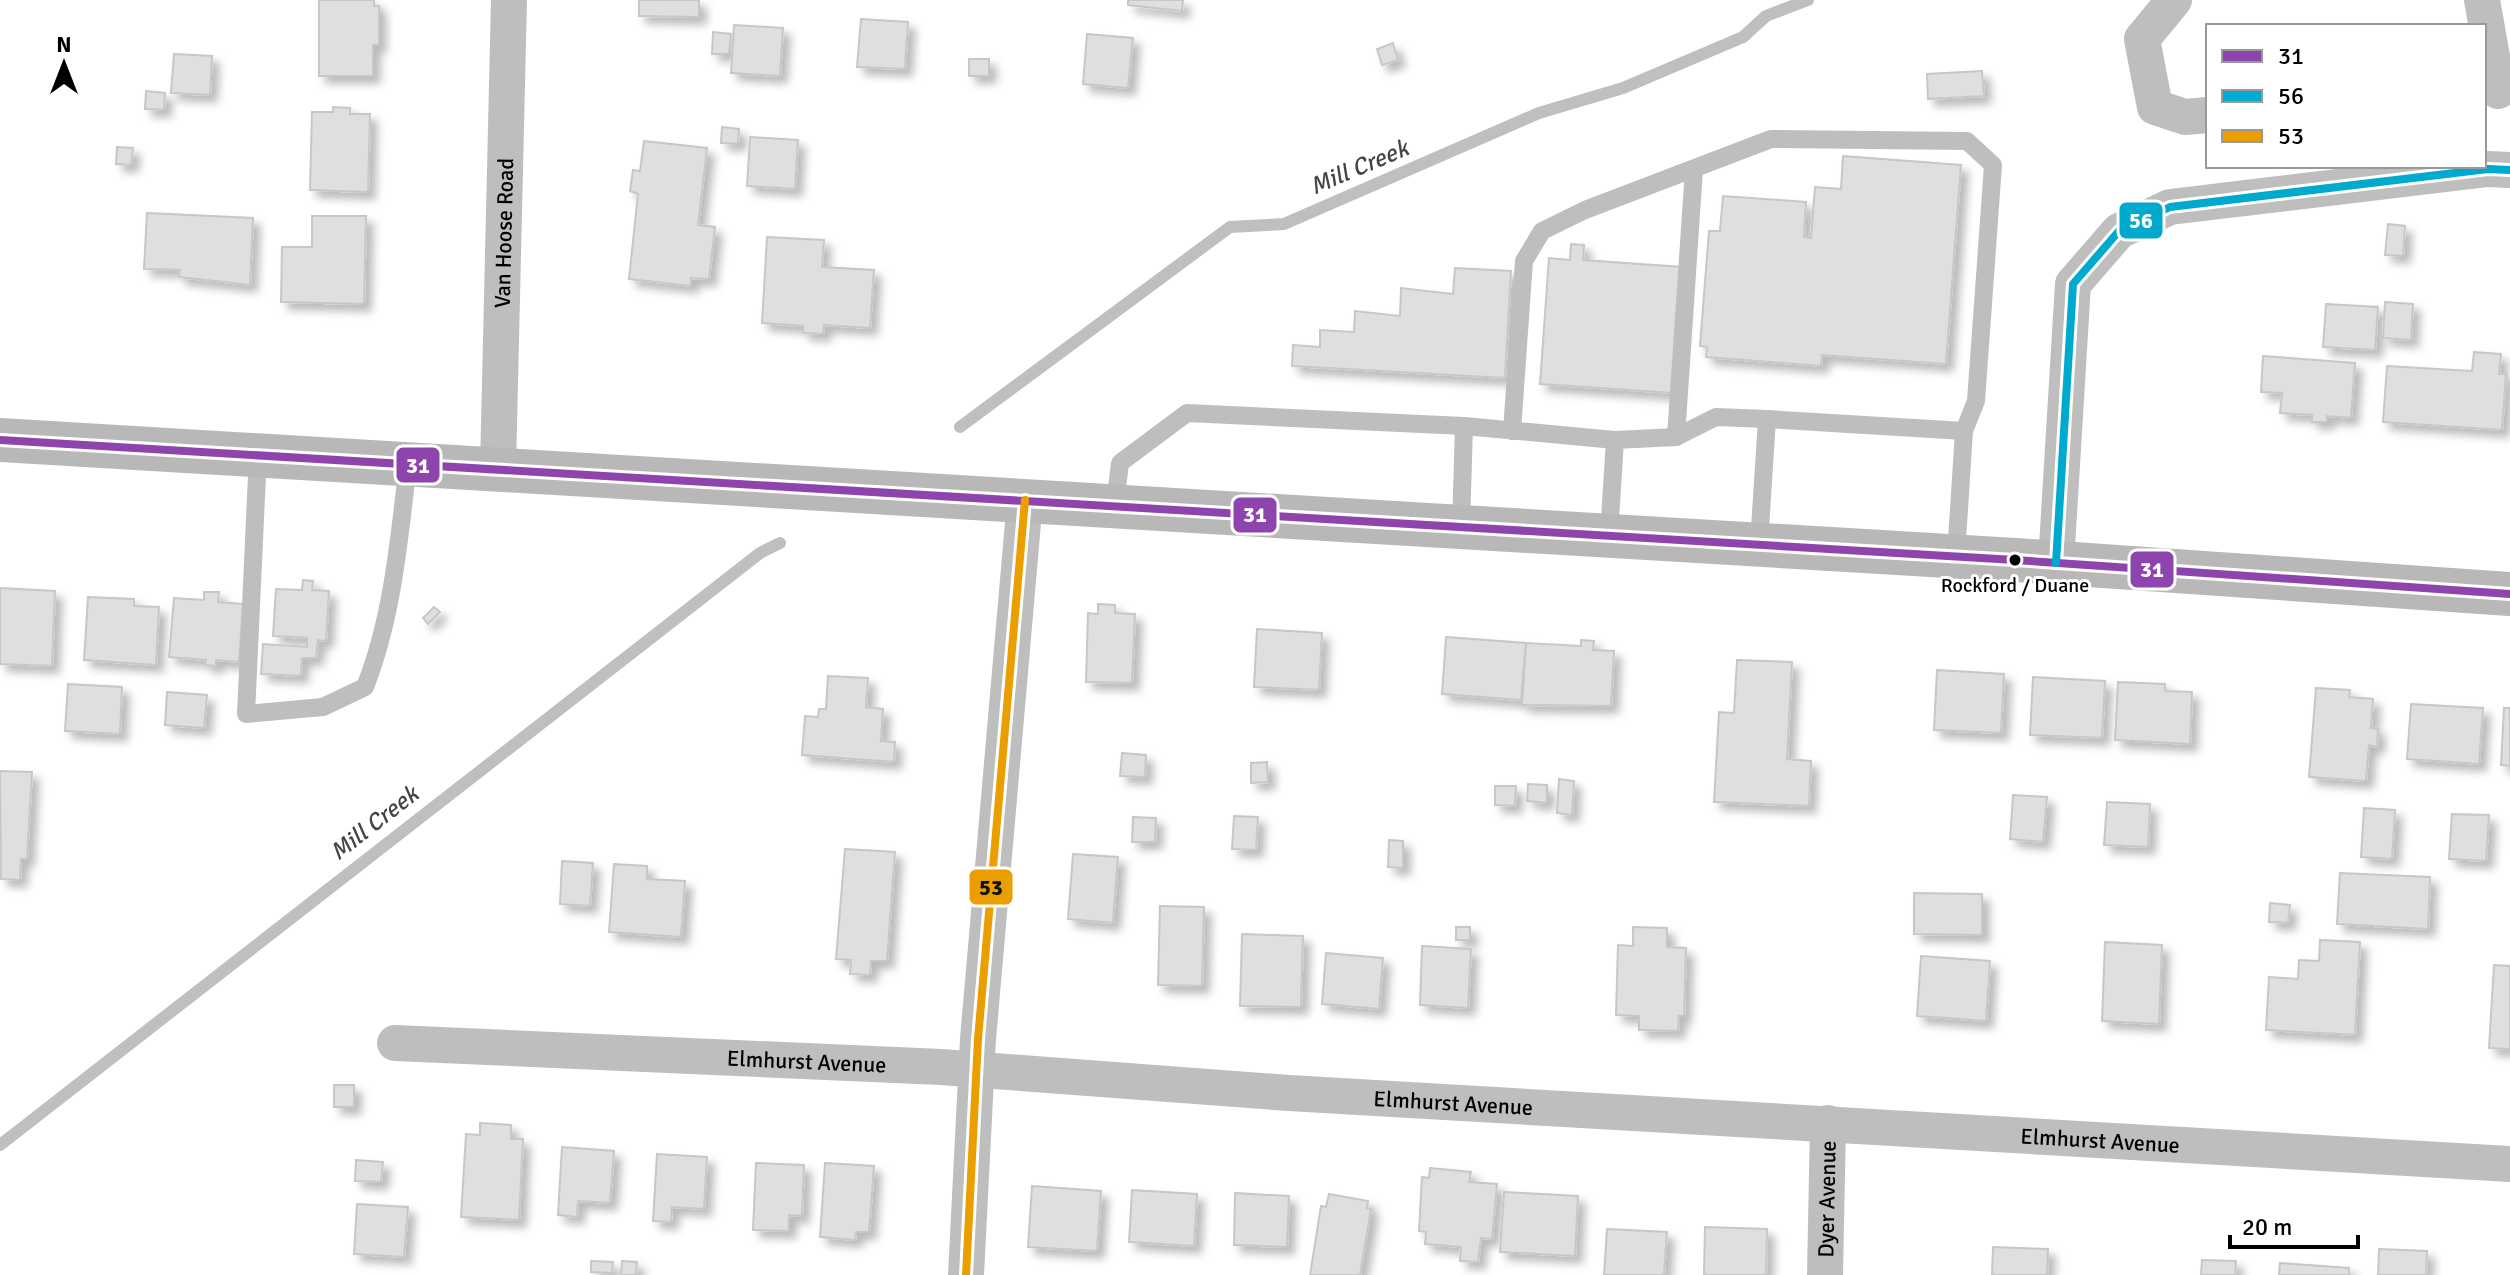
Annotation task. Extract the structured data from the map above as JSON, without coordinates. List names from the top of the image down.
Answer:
{
  "streets": {
    "street": ["Van Hoose Road", "Elmhurst Avenue", "Dyer Avenue"]
  },
  "crossings": [
    ["Elmhurst Avenue", "Dyer Avenue"]
  ],
  "water": ["Mill Creek"],
  "places": ["Rockford / Duane"],
  "lines": ["transit line 56", "transit line 31", "transit line 53"],
  "legend": ["31", "56", "53"],
  "scale_bar": "20 m",
  "north": "top"
}
